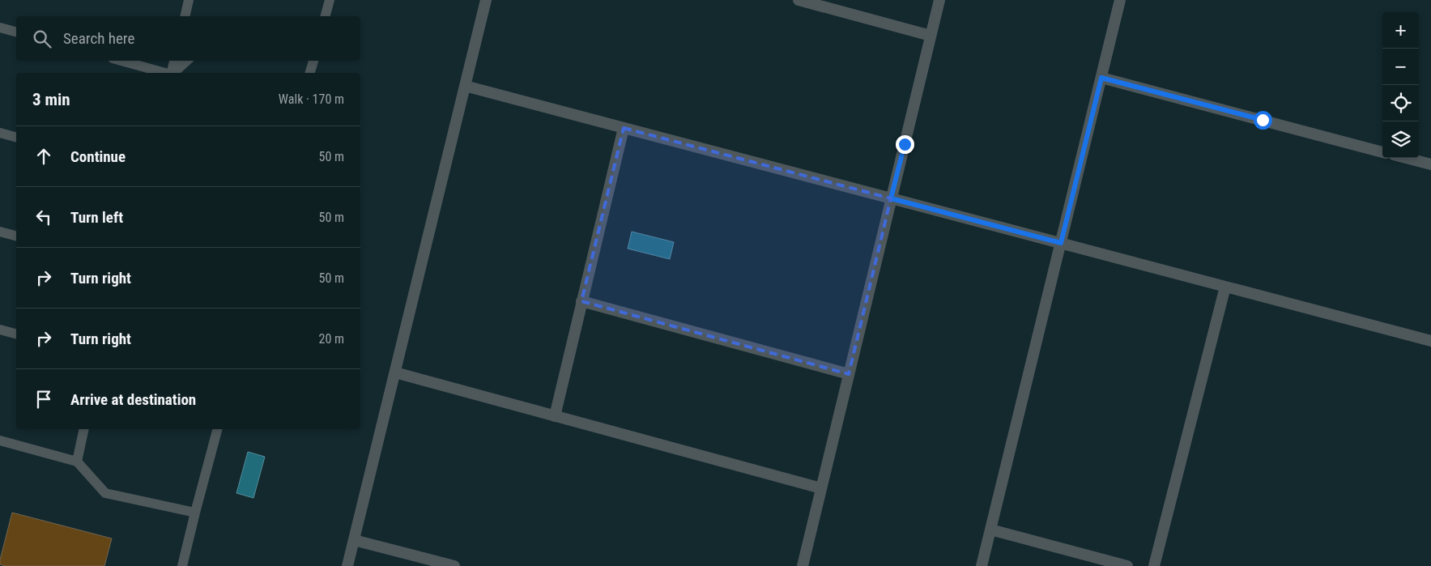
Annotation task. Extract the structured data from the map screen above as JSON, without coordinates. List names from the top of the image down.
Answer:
{
  "page": {
    "map_buttons": ["+", "−"],
    "search": "Search here",
    "heading": ["3 min", "Walk · 170 m"],
    "list": [
      ["Continue", "50 m"],
      ["Turn left", "50 m"],
      ["Turn right", "50 m"],
      ["Turn right", "20 m"],
      "Arrive at destination"
    ]
  }
}
